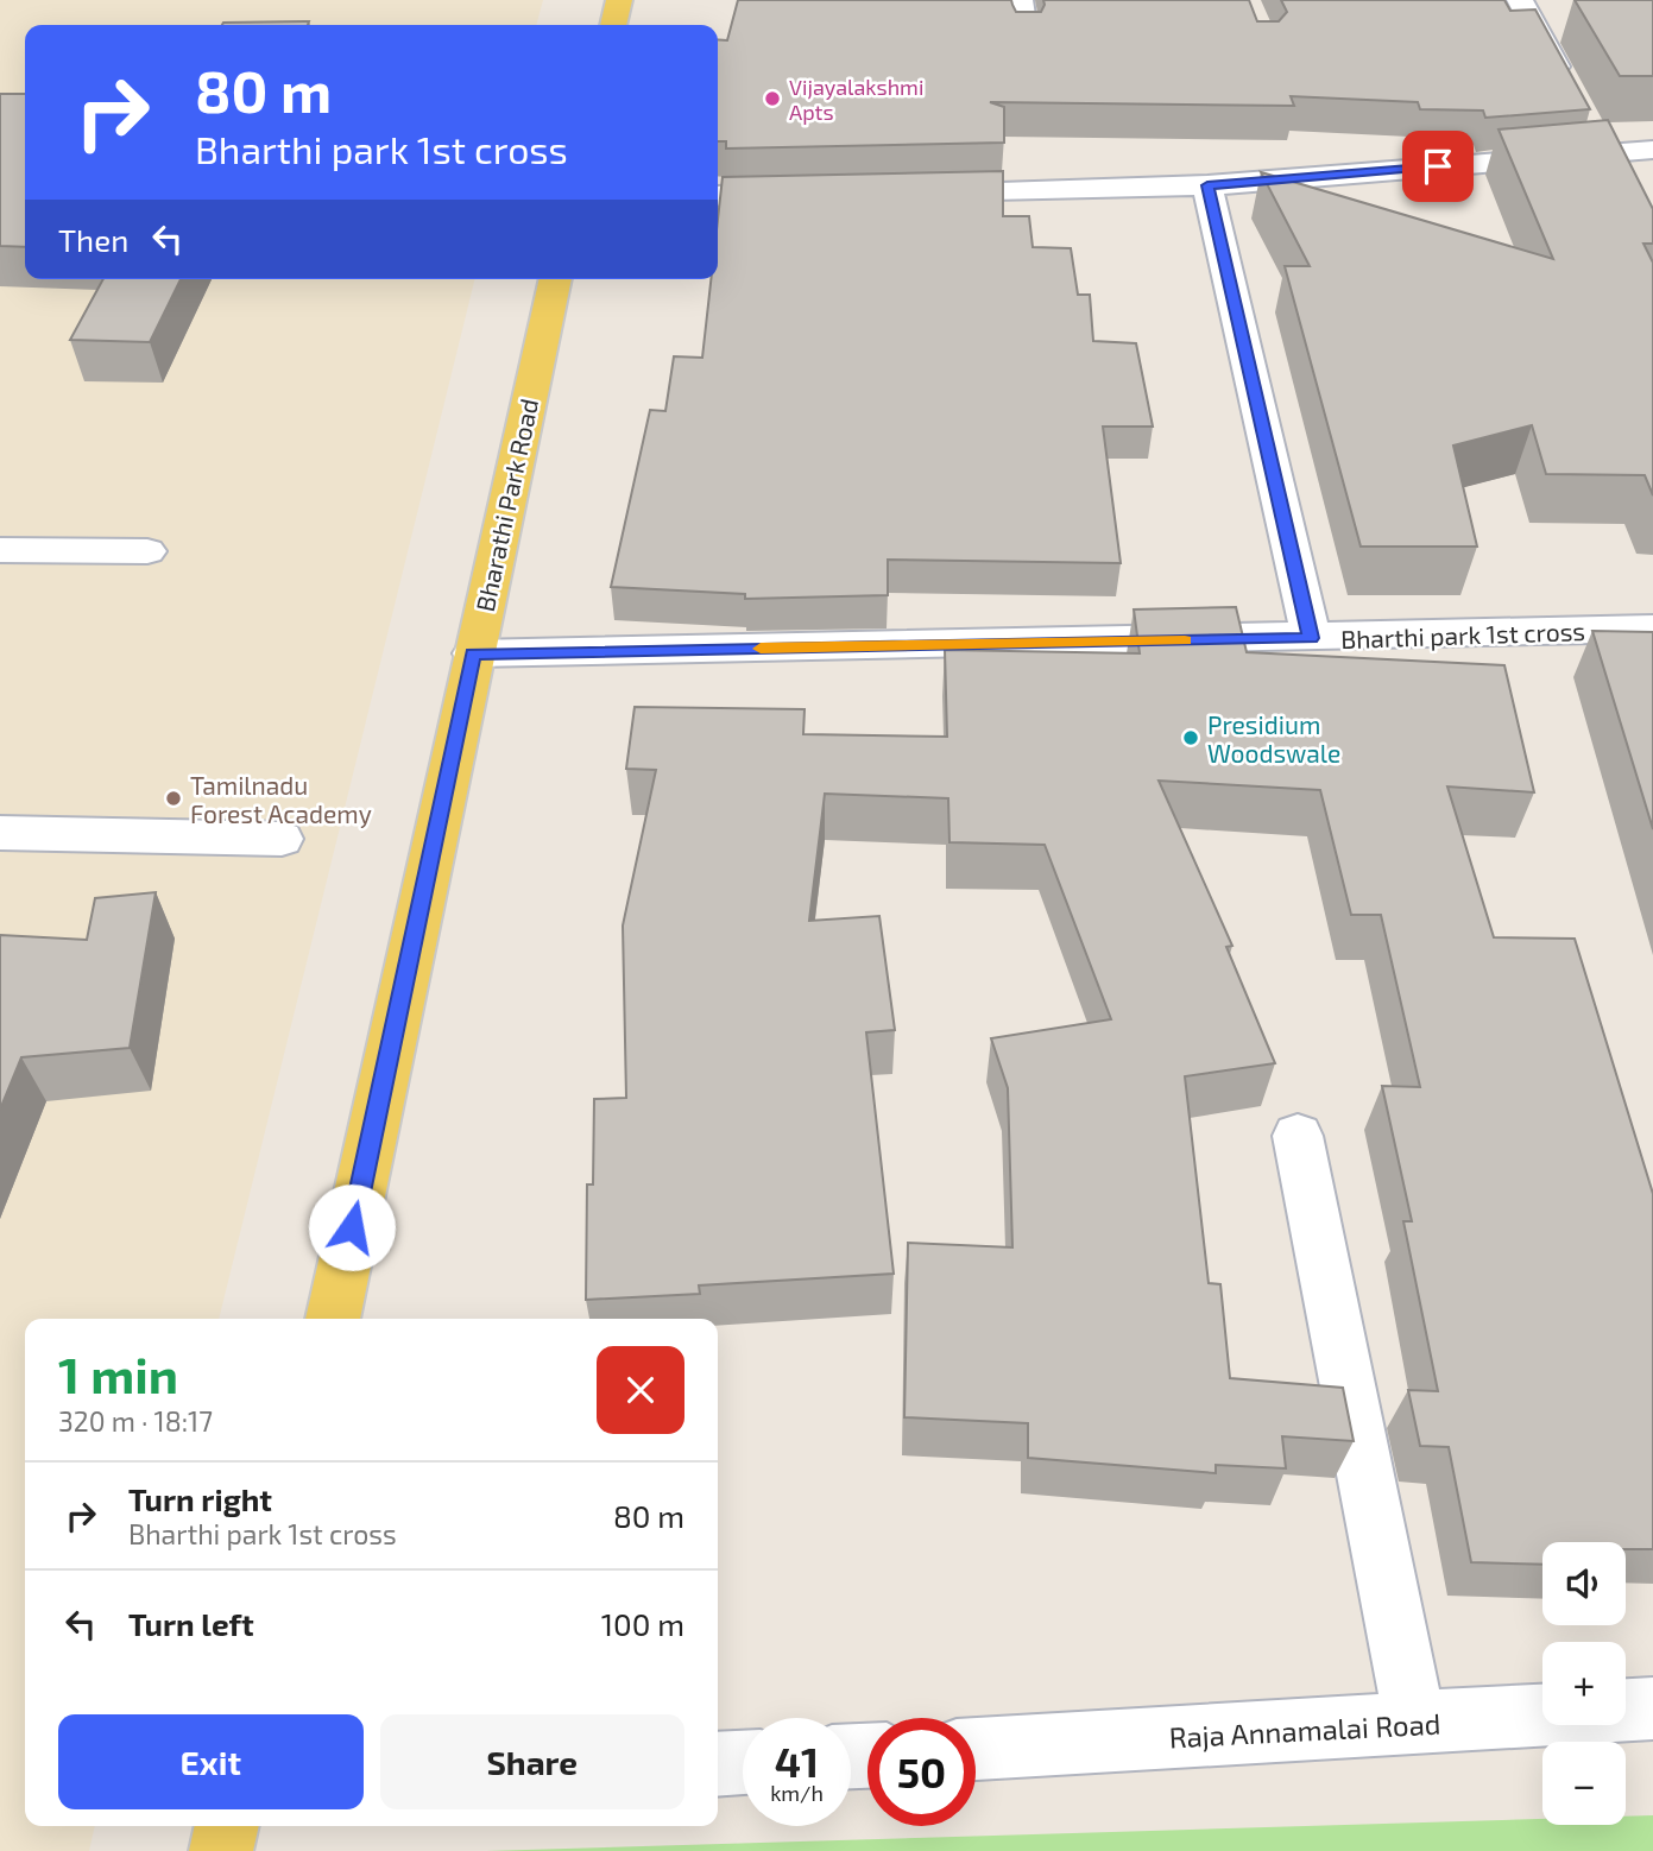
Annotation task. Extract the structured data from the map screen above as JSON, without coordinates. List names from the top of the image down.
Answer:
{
  "streets": {
    "main road": ["Bharathi Park Road"],
    "street": ["Bharthi park 1st cross", "Raja Annamalai Road"]
  },
  "crossings": [
    ["Bharathi Park Road", "Bharthi park 1st cross"]
  ],
  "places": ["Vijayalakshmi Apts", "Presidium Woodswale", "Tamilnadu Forest Academy"],
  "page": {
    "turn": ["80 m", "Bharthi park 1st cross"],
    "then": "Then",
    "heading": ["1 min", "320 m · 18:17"],
    "list": [
      {
        "name": "Turn right",
        "note": "Bharthi park 1st cross",
        "value": "80 m"
      },
      {
        "name": "Turn left",
        "value": "100 m"
      }
    ],
    "map_buttons": ["+", "−"],
    "buttons": ["Exit", "Share"],
    "speed": "41 km/h",
    "limit": "50"
  }
}
